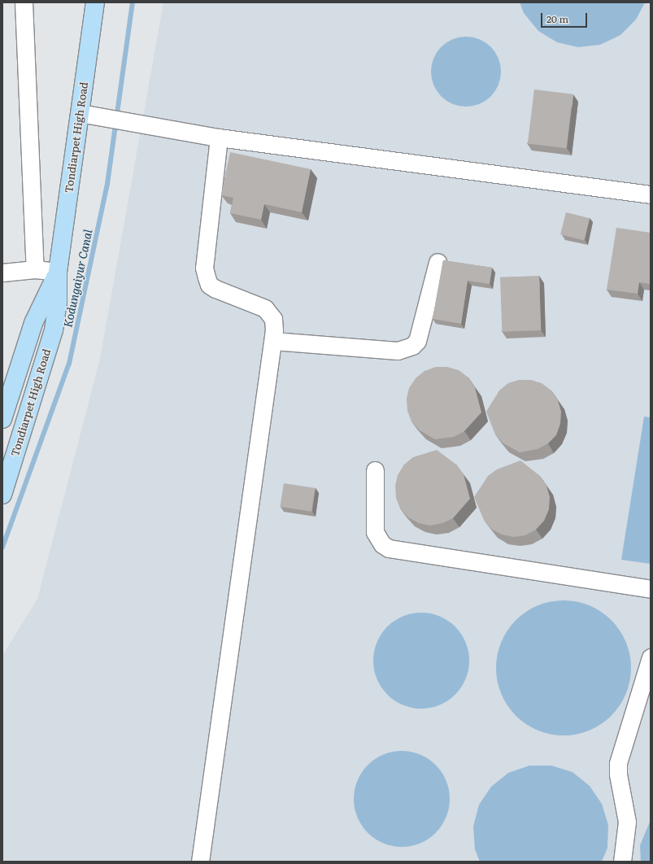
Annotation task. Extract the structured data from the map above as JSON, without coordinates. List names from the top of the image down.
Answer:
{
  "streets": {
    "main road": ["Tondiarpet High Road"]
  },
  "water": ["Kodungaiyur Canal"],
  "scale_bar": "20 m"
}
